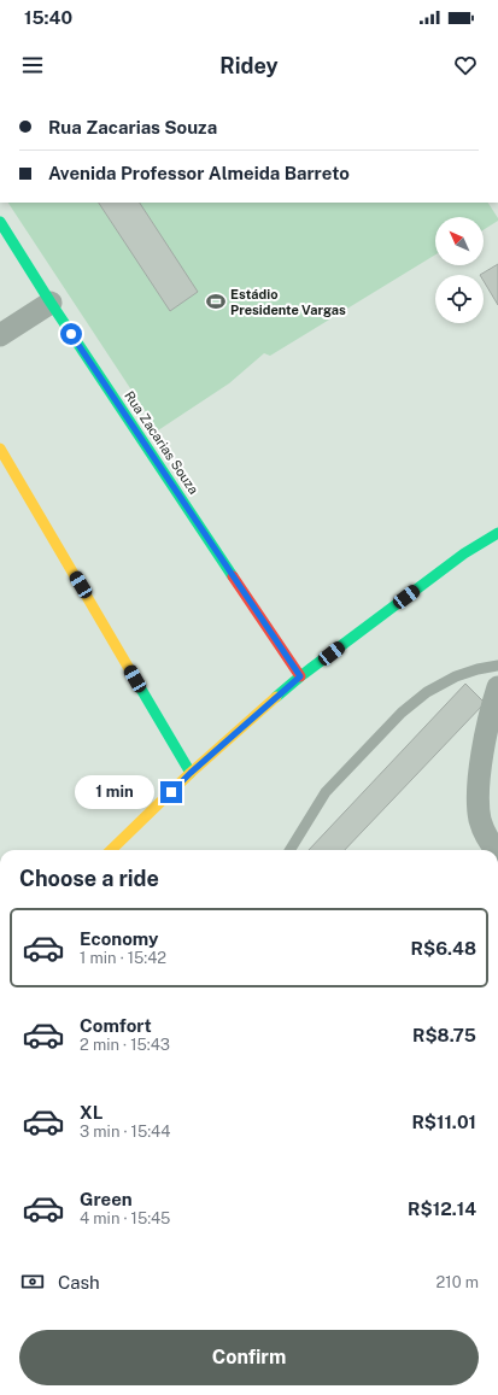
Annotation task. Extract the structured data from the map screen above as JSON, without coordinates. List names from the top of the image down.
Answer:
{
  "streets": {
    "street": ["Rua Zacarias Souza"]
  },
  "places": {
    "sports": ["Estádio Presidente Vargas"]
  },
  "north": "top left",
  "page": {
    "status": "15:40",
    "header": "Ridey",
    "banner": ["Rua Zacarias Souza", "Avenida Professor Almeida Barreto"],
    "bubble": "1 min",
    "heading": "Choose a ride",
    "list": [
      {
        "name": "Economy",
        "note": "1 min · 15:42",
        "value": "R$6.48"
      },
      {
        "name": "Comfort",
        "note": "2 min · 15:43",
        "value": "R$8.75"
      },
      {
        "name": "XL",
        "note": "3 min · 15:44",
        "value": "R$11.01"
      },
      {
        "name": "Green",
        "note": "4 min · 15:45",
        "value": "R$12.14"
      }
    ],
    "pay": ["Cash", "210 m"],
    "buttons": "Confirm"
  }
}
